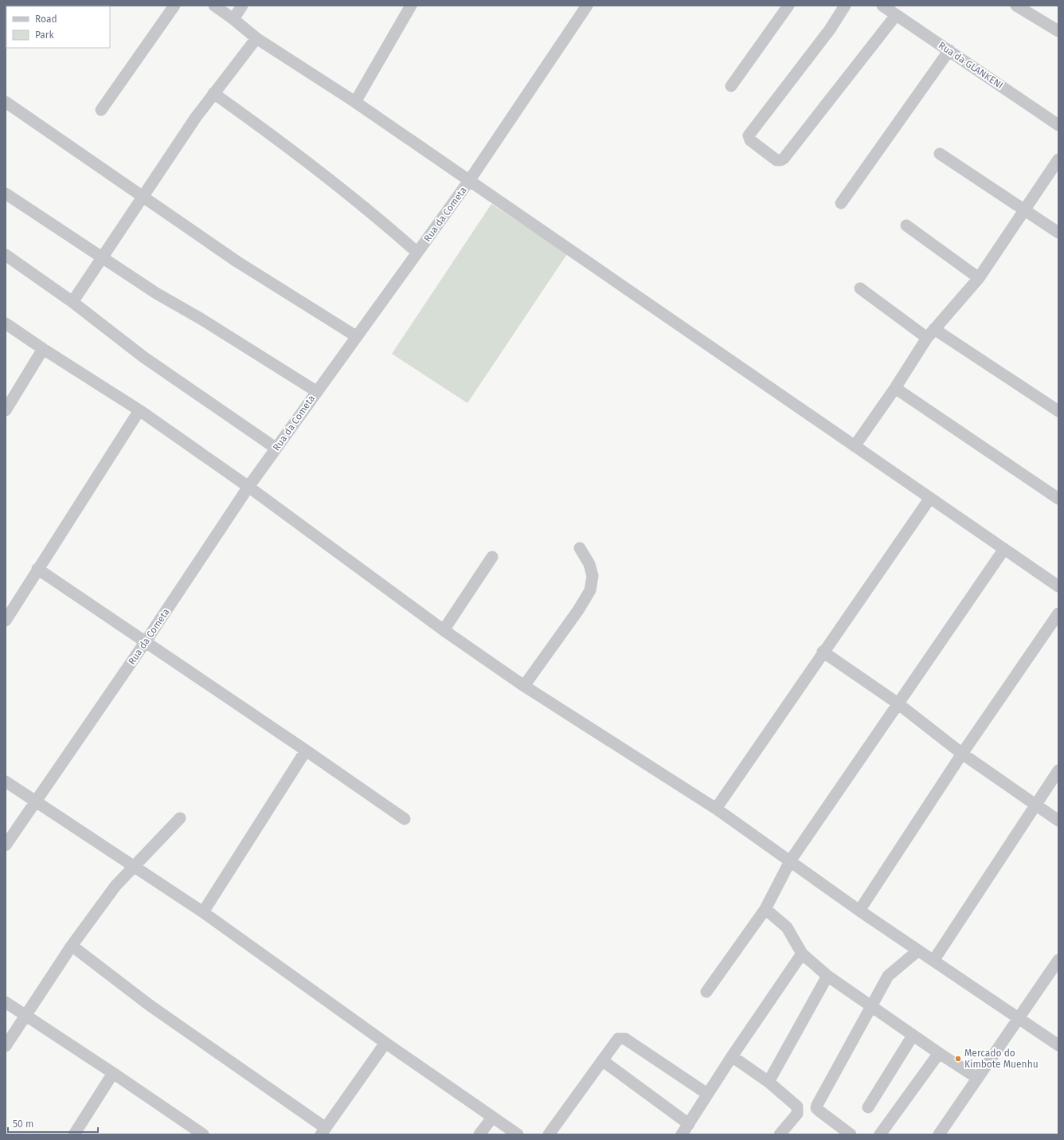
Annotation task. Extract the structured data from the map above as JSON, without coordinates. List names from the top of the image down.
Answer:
{
  "streets": {
    "street": ["Rua da GLANKENI", "Rua da Cometa"]
  },
  "places": ["Mercado do Kimbote Muenhu"],
  "legend": ["Road", "Park"],
  "scale_bar": "50 m"
}
